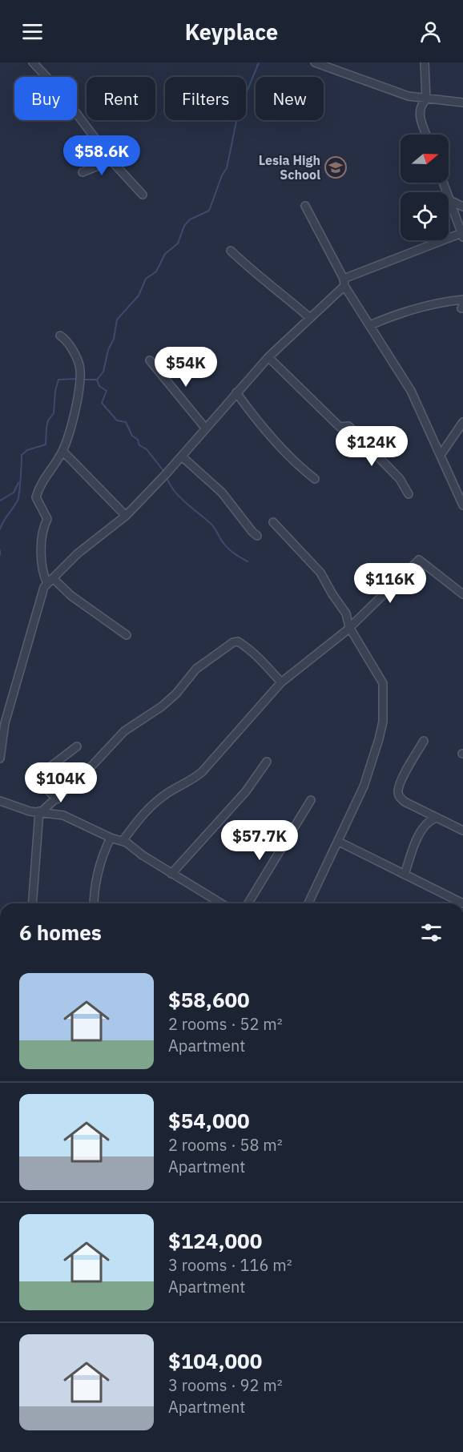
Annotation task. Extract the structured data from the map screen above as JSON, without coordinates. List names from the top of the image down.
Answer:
{
  "places": {
    "school or university": ["Lesia High School"]
  },
  "north": "right",
  "page": {
    "header": "Keyplace",
    "chip": [
      "Buy",
      "Rent",
      "Filters",
      "New"
    ],
    "price": [
      "$58.6K",
      "$54K",
      "$124K",
      "$116K",
      "$104K",
      "$57.7K"
    ],
    "heading": "6 homes",
    "list": [
      {
        "name": "$58,600",
        "note": "2 rooms · 52 m² · Apartment"
      },
      {
        "name": "$54,000",
        "note": "2 rooms · 58 m² · Apartment"
      },
      {
        "name": "$124,000",
        "note": "3 rooms · 116 m² · Apartment"
      },
      {
        "name": "$104,000",
        "note": "3 rooms · 92 m² · Apartment"
      }
    ]
  }
}
